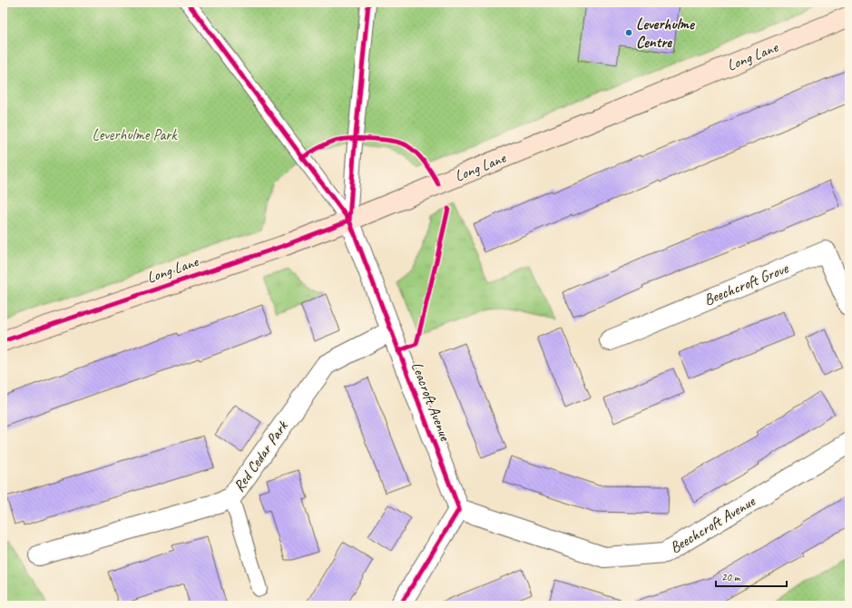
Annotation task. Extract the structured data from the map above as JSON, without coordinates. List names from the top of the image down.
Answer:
{
  "streets": {
    "street": [
      "Long Lane",
      "Beechcroft Grove",
      "Leacroft Avenue",
      "Red Cedar Park",
      "Beechcroft Avenue"
    ]
  },
  "crossings": [
    ["Long Lane", "Leacroft Avenue"],
    ["Leacroft Avenue", "Red Cedar Park"],
    ["Leacroft Avenue", "Beechcroft Avenue"]
  ],
  "parks": ["Leverhulme Park"],
  "places": ["Leverhulme Centre"],
  "scale_bar": "20 m"
}
